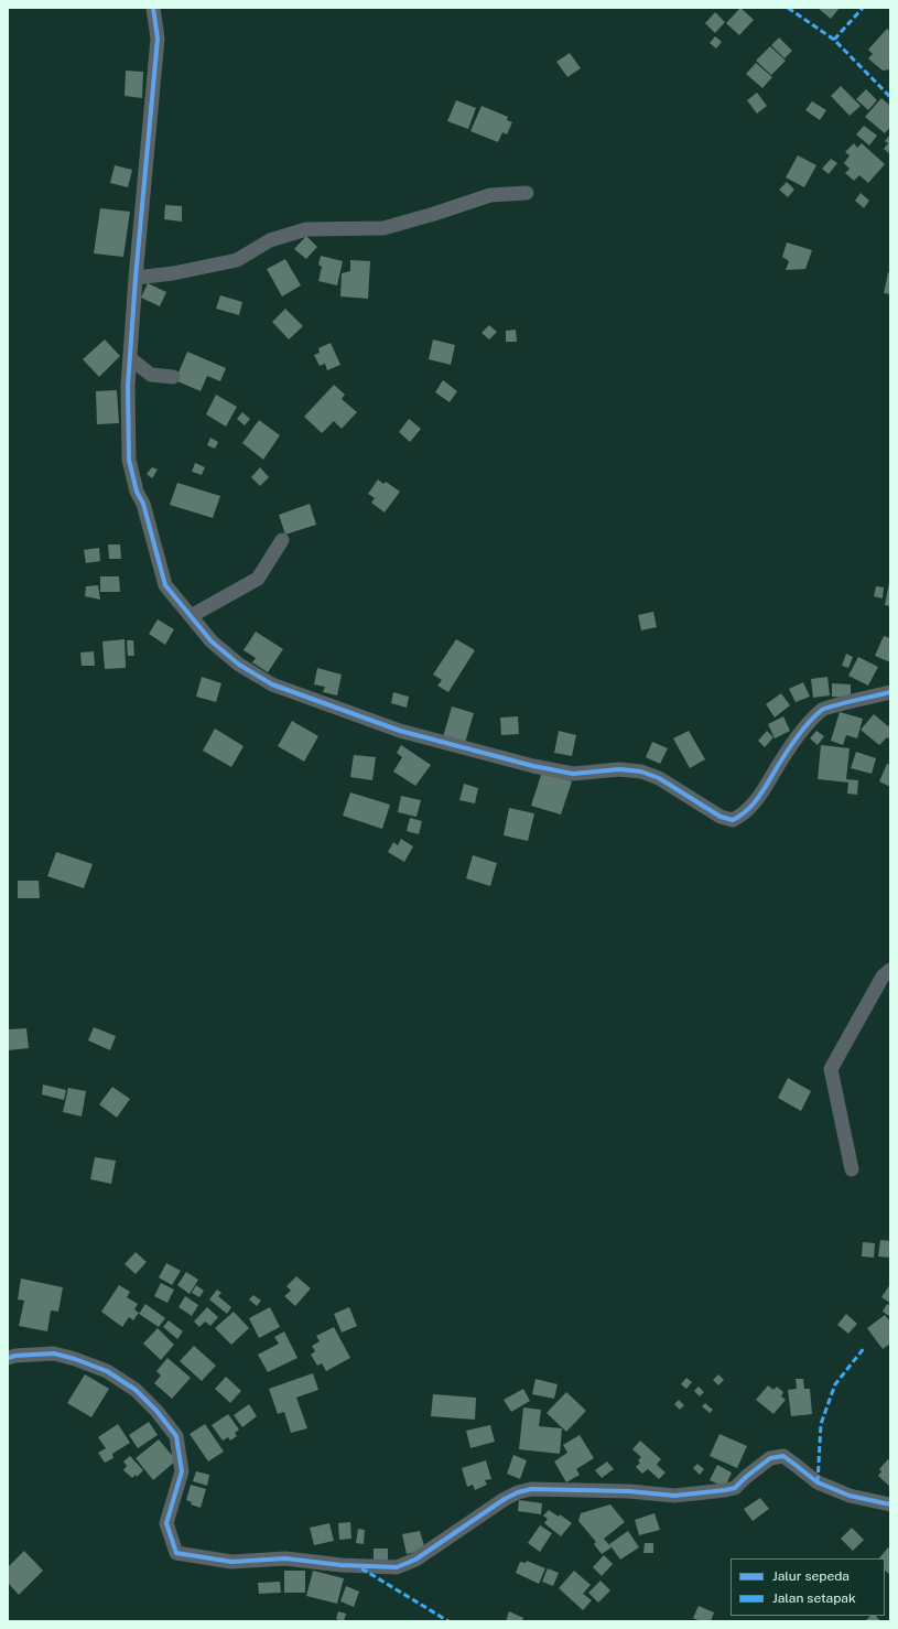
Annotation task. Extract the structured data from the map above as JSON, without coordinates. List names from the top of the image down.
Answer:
{
  "legend": ["Jalur sepeda", "Jalan setapak"]
}
